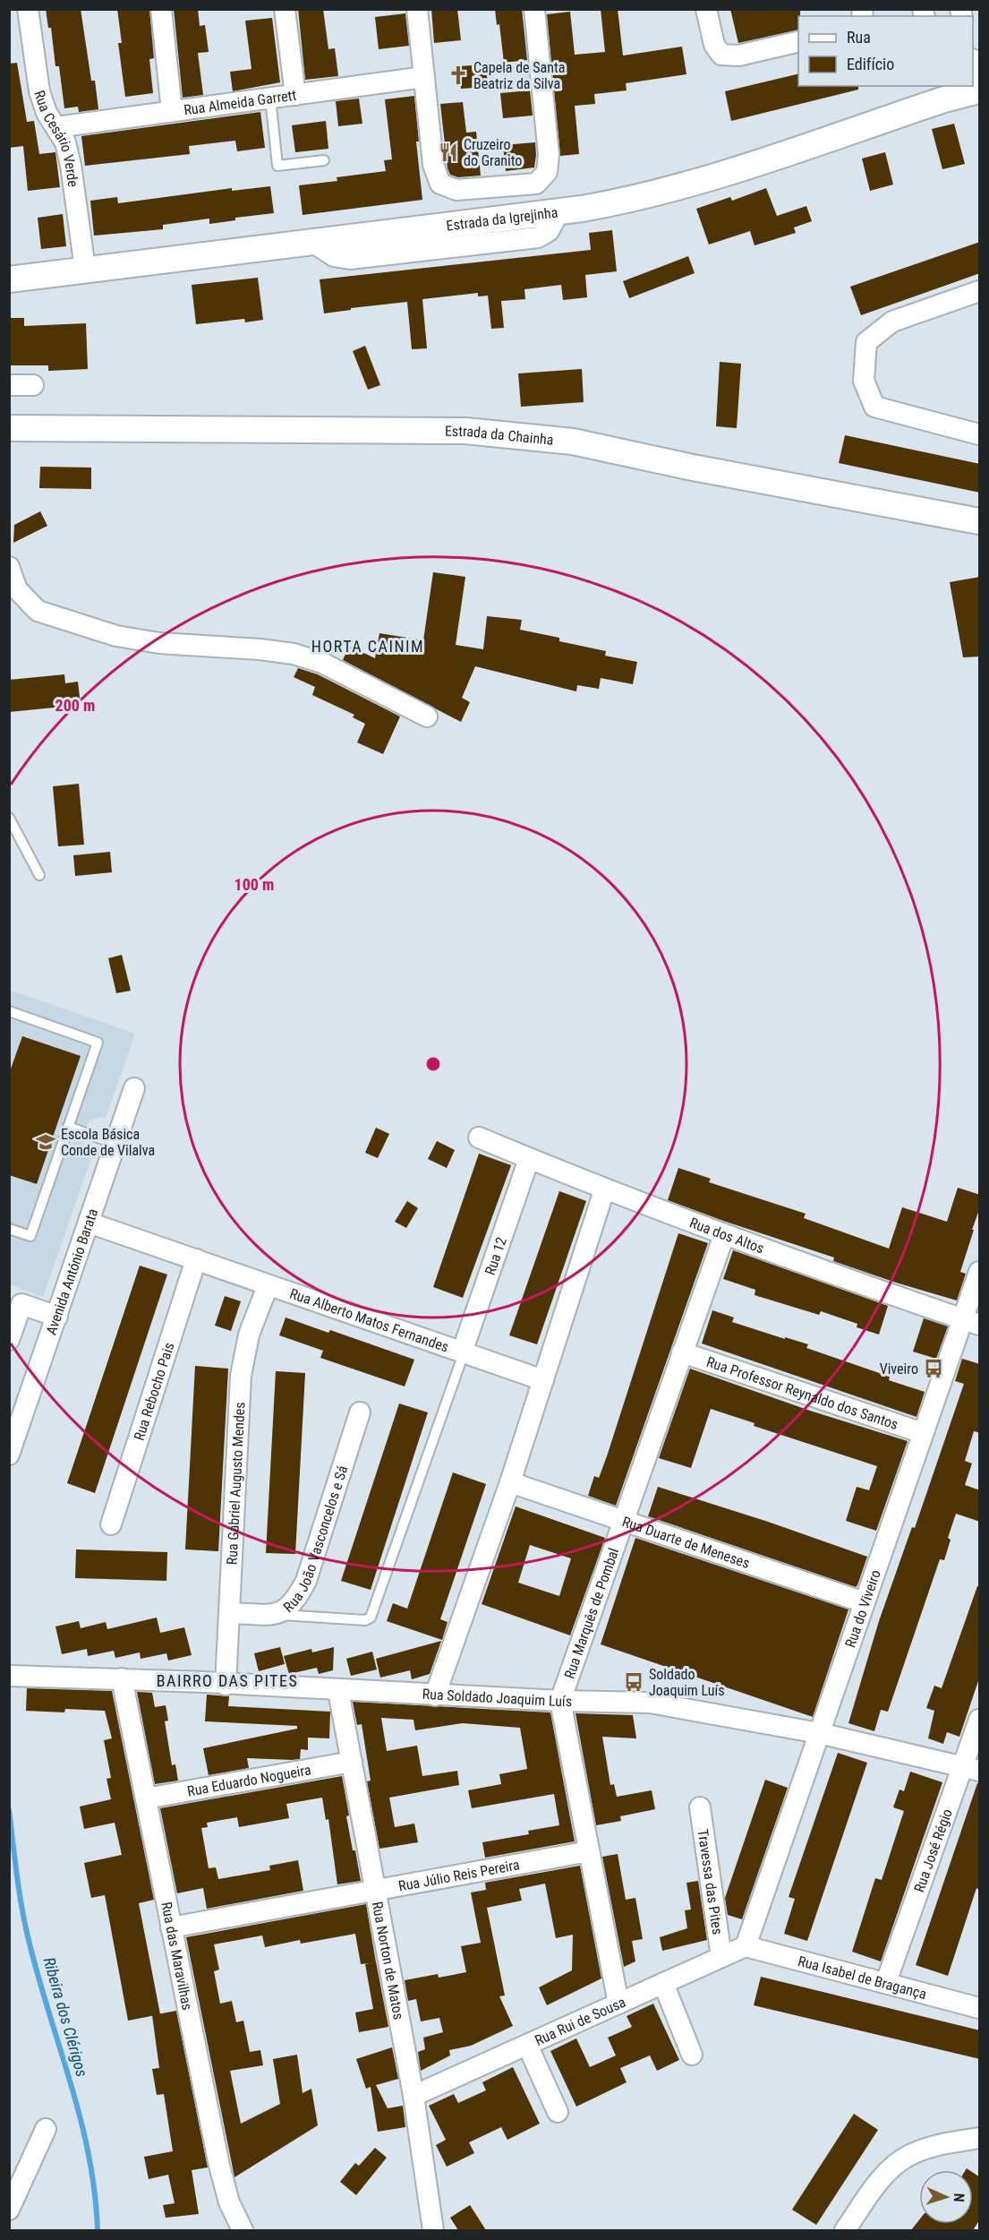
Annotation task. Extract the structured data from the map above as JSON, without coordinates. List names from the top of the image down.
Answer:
{
  "streets": {
    "street": [
      "Rua Almeida Garrett",
      "Rua Cesário Verde",
      "Estrada da Igrejinha",
      "Estrada da Chainha",
      "Rua dos Altos",
      "Rua 12",
      "Avenida António Barata",
      "Rua Alberto Matos Fernandes",
      "Rua Rebocho Pais",
      "Rua Professor Reynaldo dos Santos",
      "Rua Gabriel Augusto Mendes",
      "Rua João Vasconcelos e Sá",
      "Rua Duarte de Meneses",
      "Rua do Viveiro",
      "Rua Marquês de Pombal",
      "Rua Soldado Joaquim Luís",
      "Rua Eduardo Nogueira",
      "Rua José Régio",
      "Rua Júlio Reis Pereira",
      "Travessa das Pites",
      "Rua das Maravilhas",
      "Rua Norton de Matos",
      "Rua Isabel de Bragança",
      "Rua Rui de Sousa"
    ]
  },
  "crossings": [
    ["Rua Almeida Garrett", "Rua Cesário Verde"],
    ["Rua Cesário Verde", "Estrada da Igrejinha"],
    ["Rua dos Altos", "Rua 12"],
    ["Rua dos Altos", "Rua do Viveiro"],
    ["Rua dos Altos", "Rua Marquês de Pombal"],
    ["Rua 12", "Rua Alberto Matos Fernandes"],
    ["Avenida António Barata", "Rua Alberto Matos Fernandes"],
    ["Rua Alberto Matos Fernandes", "Rua Rebocho Pais"],
    ["Rua Alberto Matos Fernandes", "Rua Gabriel Augusto Mendes"],
    ["Rua Professor Reynaldo dos Santos", "Rua do Viveiro"],
    ["Rua Professor Reynaldo dos Santos", "Rua Marquês de Pombal"],
    ["Rua Gabriel Augusto Mendes", "Rua João Vasconcelos e Sá"],
    ["Rua Gabriel Augusto Mendes", "Rua Soldado Joaquim Luís"],
    ["Rua Duarte de Meneses", "Rua do Viveiro"],
    ["Rua Duarte de Meneses", "Rua Marquês de Pombal"],
    ["Rua do Viveiro", "Rua Soldado Joaquim Luís"],
    ["Rua do Viveiro", "Rua Isabel de Bragança"],
    ["Rua do Viveiro", "Rua Rui de Sousa"],
    ["Rua Marquês de Pombal", "Rua Soldado Joaquim Luís"],
    ["Rua Soldado Joaquim Luís", "Rua José Régio"],
    ["Rua Soldado Joaquim Luís", "Rua das Maravilhas"],
    ["Rua Soldado Joaquim Luís", "Rua Norton de Matos"],
    ["Rua Eduardo Nogueira", "Rua das Maravilhas"],
    ["Rua Eduardo Nogueira", "Rua Norton de Matos"],
    ["Rua José Régio", "Rua Isabel de Bragança"],
    ["Rua Júlio Reis Pereira", "Rua das Maravilhas"],
    ["Rua Júlio Reis Pereira", "Rua Norton de Matos"],
    ["Travessa das Pites", "Rua Rui de Sousa"],
    ["Rua Norton de Matos", "Rua Rui de Sousa"],
    ["Rua Isabel de Bragança", "Rua Rui de Sousa"]
  ],
  "districts": ["HORTA CAINIM", "BAIRRO DAS PITES"],
  "water": ["Ribeira dos Clérigos"],
  "places": {
    "church": ["Capela de Santa Beatriz da Silva"],
    "restaurant": ["Cruzeiro do Granito"],
    "school or university": ["Escola Básica Conde de Vilalva"],
    "bus stop": ["Viveiro", "Soldado Joaquim Luís"]
  },
  "legend": ["Rua", "Edifício"],
  "north": "right",
  "rings": ["200 m", "100 m"]
}
